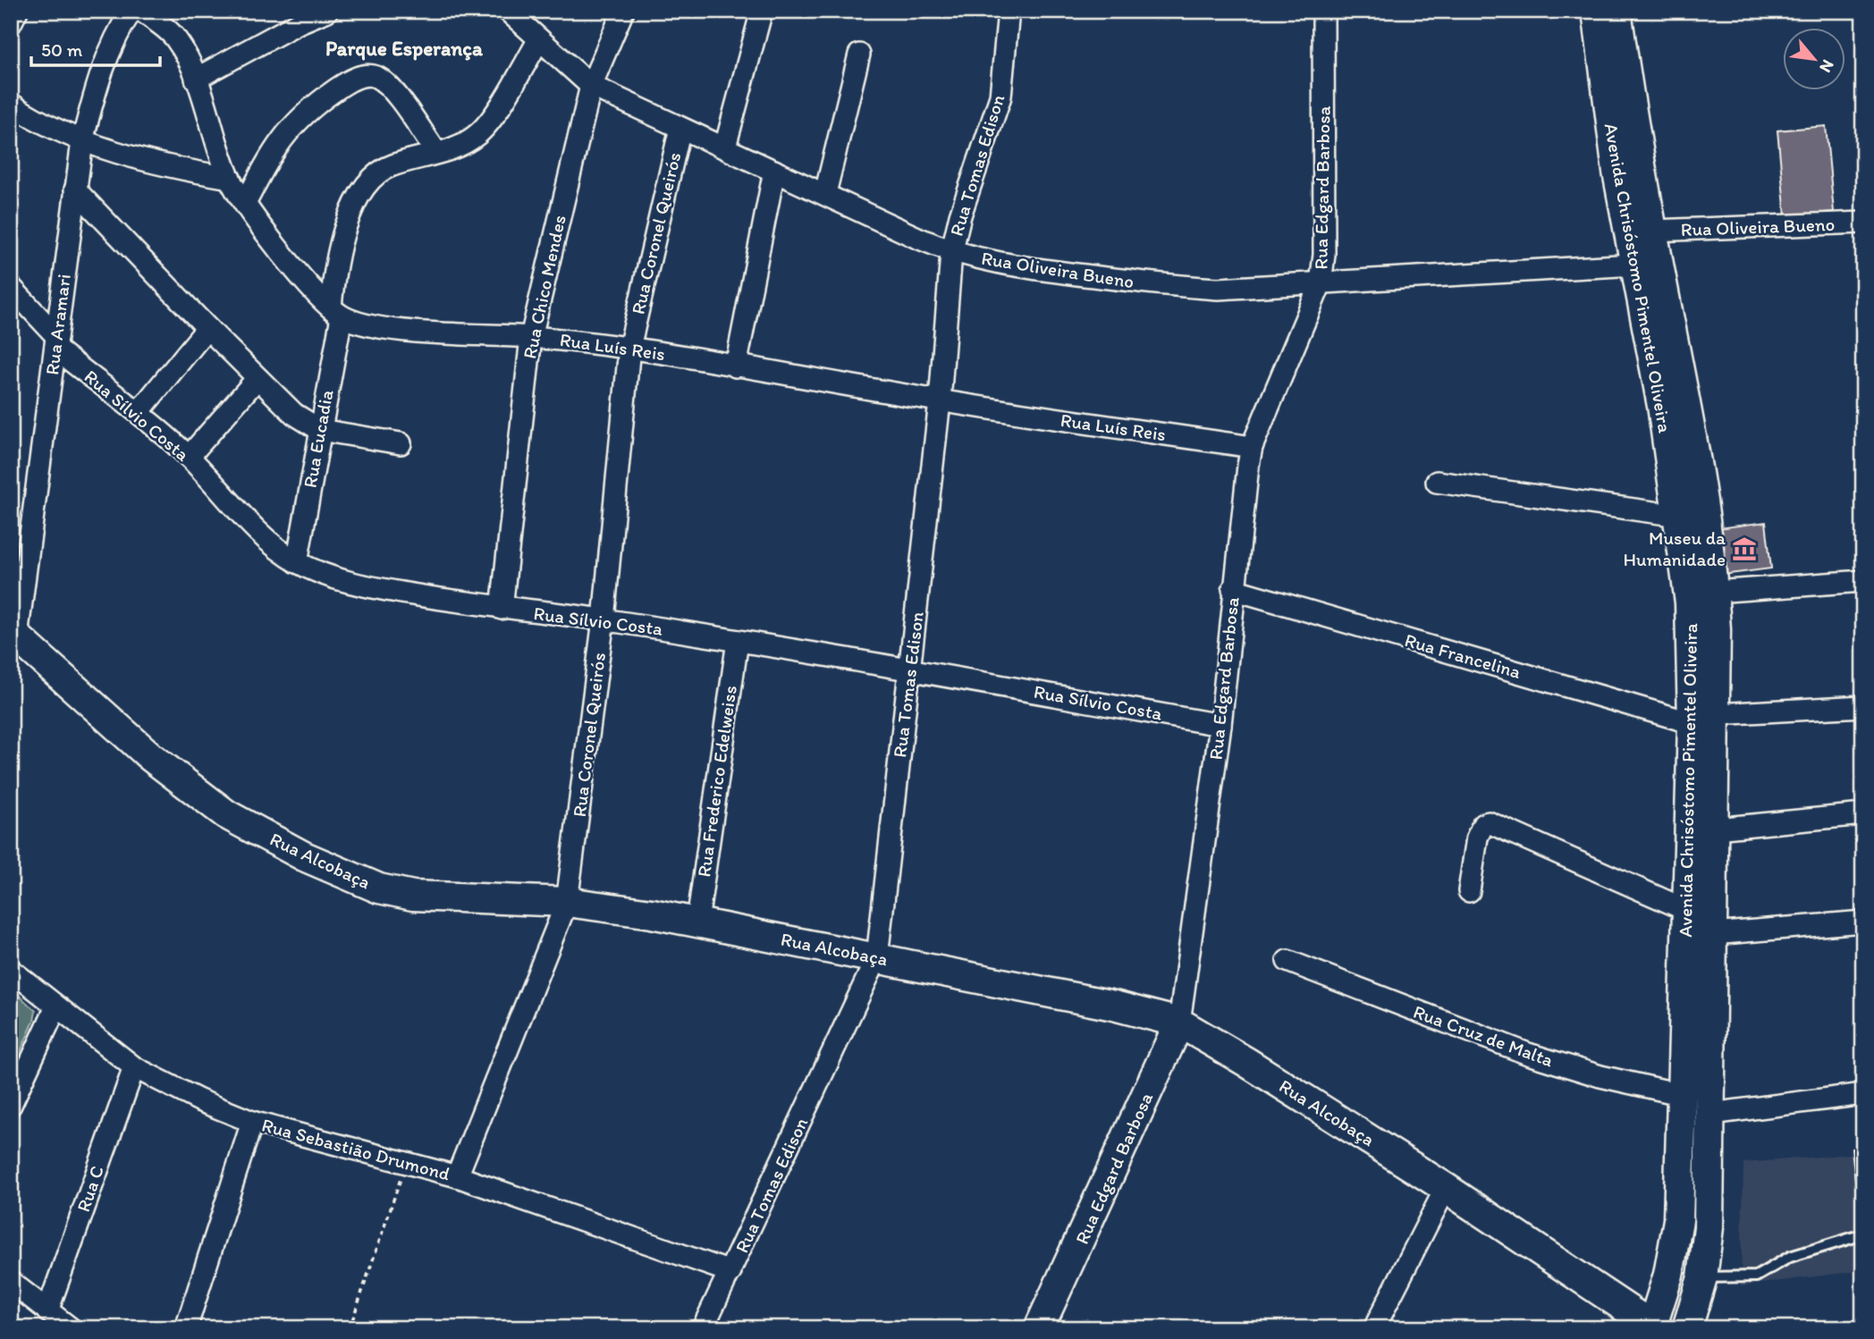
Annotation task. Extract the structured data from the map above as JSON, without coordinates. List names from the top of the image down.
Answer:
{
  "streets": {
    "main road": ["Rua Edgard Barbosa", "Avenida Chrisóstomo Pimentel Oliveira", "Rua Alcobaça"],
    "street": [
      "Rua Tomas Edison",
      "Rua Oliveira Bueno",
      "Rua Coronel Queirós",
      "Rua Chico Mendes",
      "Rua Aramari",
      "Rua Luís Reis",
      "Rua Sílvio Costa",
      "Rua Eucadia",
      "Rua Francelina",
      "Rua Frederico Edelweiss",
      "Rua Cruz de Malta",
      "Rua Sebastião Drumond",
      "Rua C"
    ]
  },
  "crossings": [
    ["Rua Tomas Edison", "Rua Oliveira Bueno"],
    ["Rua Tomas Edison", "Rua Luís Reis"],
    ["Rua Tomas Edison", "Rua Sílvio Costa"],
    ["Rua Tomas Edison", "Rua Alcobaça"],
    ["Rua Tomas Edison", "Rua Sebastião Drumond"],
    ["Rua Edgard Barbosa", "Rua Oliveira Bueno"],
    ["Rua Edgard Barbosa", "Rua Luís Reis"],
    ["Rua Edgard Barbosa", "Rua Sílvio Costa"],
    ["Rua Edgard Barbosa", "Rua Francelina"],
    ["Rua Edgard Barbosa", "Rua Alcobaça"],
    ["Rua Oliveira Bueno", "Rua Coronel Queirós"],
    ["Rua Oliveira Bueno", "Avenida Chrisóstomo Pimentel Oliveira"],
    ["Rua Oliveira Bueno", "Rua Chico Mendes"],
    ["Rua Oliveira Bueno", "Rua Eucadia"],
    ["Rua Coronel Queirós", "Rua Luís Reis"],
    ["Rua Coronel Queirós", "Rua Sílvio Costa"],
    ["Rua Coronel Queirós", "Rua Alcobaça"],
    ["Rua Coronel Queirós", "Rua Sebastião Drumond"],
    ["Avenida Chrisóstomo Pimentel Oliveira", "Rua Francelina"],
    ["Avenida Chrisóstomo Pimentel Oliveira", "Rua Alcobaça"],
    ["Avenida Chrisóstomo Pimentel Oliveira", "Rua Cruz de Malta"],
    ["Rua Chico Mendes", "Rua Luís Reis"],
    ["Rua Chico Mendes", "Rua Sílvio Costa"],
    ["Rua Aramari", "Rua Sílvio Costa"],
    ["Rua Aramari", "Rua Alcobaça"],
    ["Rua Luís Reis", "Rua Eucadia"],
    ["Rua Sílvio Costa", "Rua Eucadia"],
    ["Rua Sílvio Costa", "Rua Frederico Edelweiss"],
    ["Rua Frederico Edelweiss", "Rua Alcobaça"],
    ["Rua Sebastião Drumond", "Rua C"]
  ],
  "districts": ["Parque Esperança"],
  "places": {
    "museum": ["Museu da Humanidade"]
  },
  "scale_bar": "50 m",
  "north": "bottom right"
}
